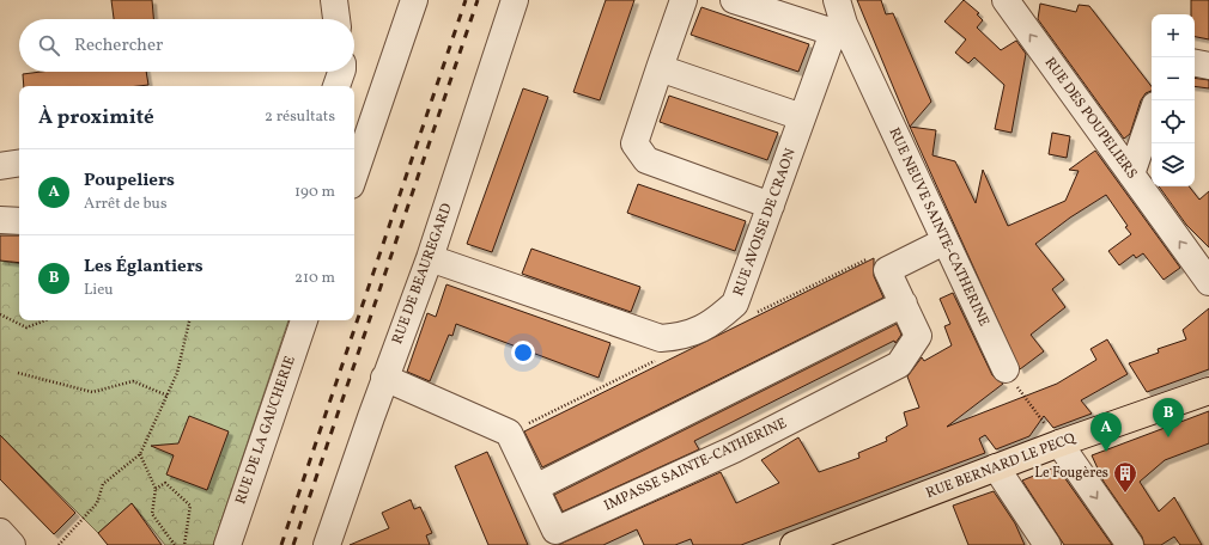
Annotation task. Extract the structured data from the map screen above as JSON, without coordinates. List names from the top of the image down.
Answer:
{
  "streets": {
    "main road": ["RUE BERNARD LE PECQ"],
    "street": [
      "RUE DES POUPELIERS",
      "RUE AVOISE DE CRAON",
      "RUE NEUVE SAINTE-CATHERINE",
      "RUE DE BEAUREGARD",
      "RUE DE LA GAUCHERIE",
      "IMPASSE SAINTE-CATHERINE"
    ]
  },
  "crossings": [
    ["RUE AVOISE DE CRAON", "RUE NEUVE SAINTE-CATHERINE"],
    ["RUE AVOISE DE CRAON", "RUE DE BEAUREGARD"],
    ["RUE NEUVE SAINTE-CATHERINE", "IMPASSE SAINTE-CATHERINE"]
  ],
  "one_way": ["RUE DES POUPELIERS"],
  "places": {
    "building": ["Le Fougères"]
  },
  "page": {
    "map_buttons": ["+", "−"],
    "search": "Rechercher",
    "heading": ["À proximité", "2 résultats"],
    "list": [
      {
        "mark": "A",
        "name": "Poupeliers",
        "note": "Arrêt de bus",
        "value": "190 m"
      },
      {
        "mark": "B",
        "name": "Les Églantiers",
        "note": "Lieu",
        "value": "210 m"
      }
    ],
    "pins": ["B", "A"]
  }
}
